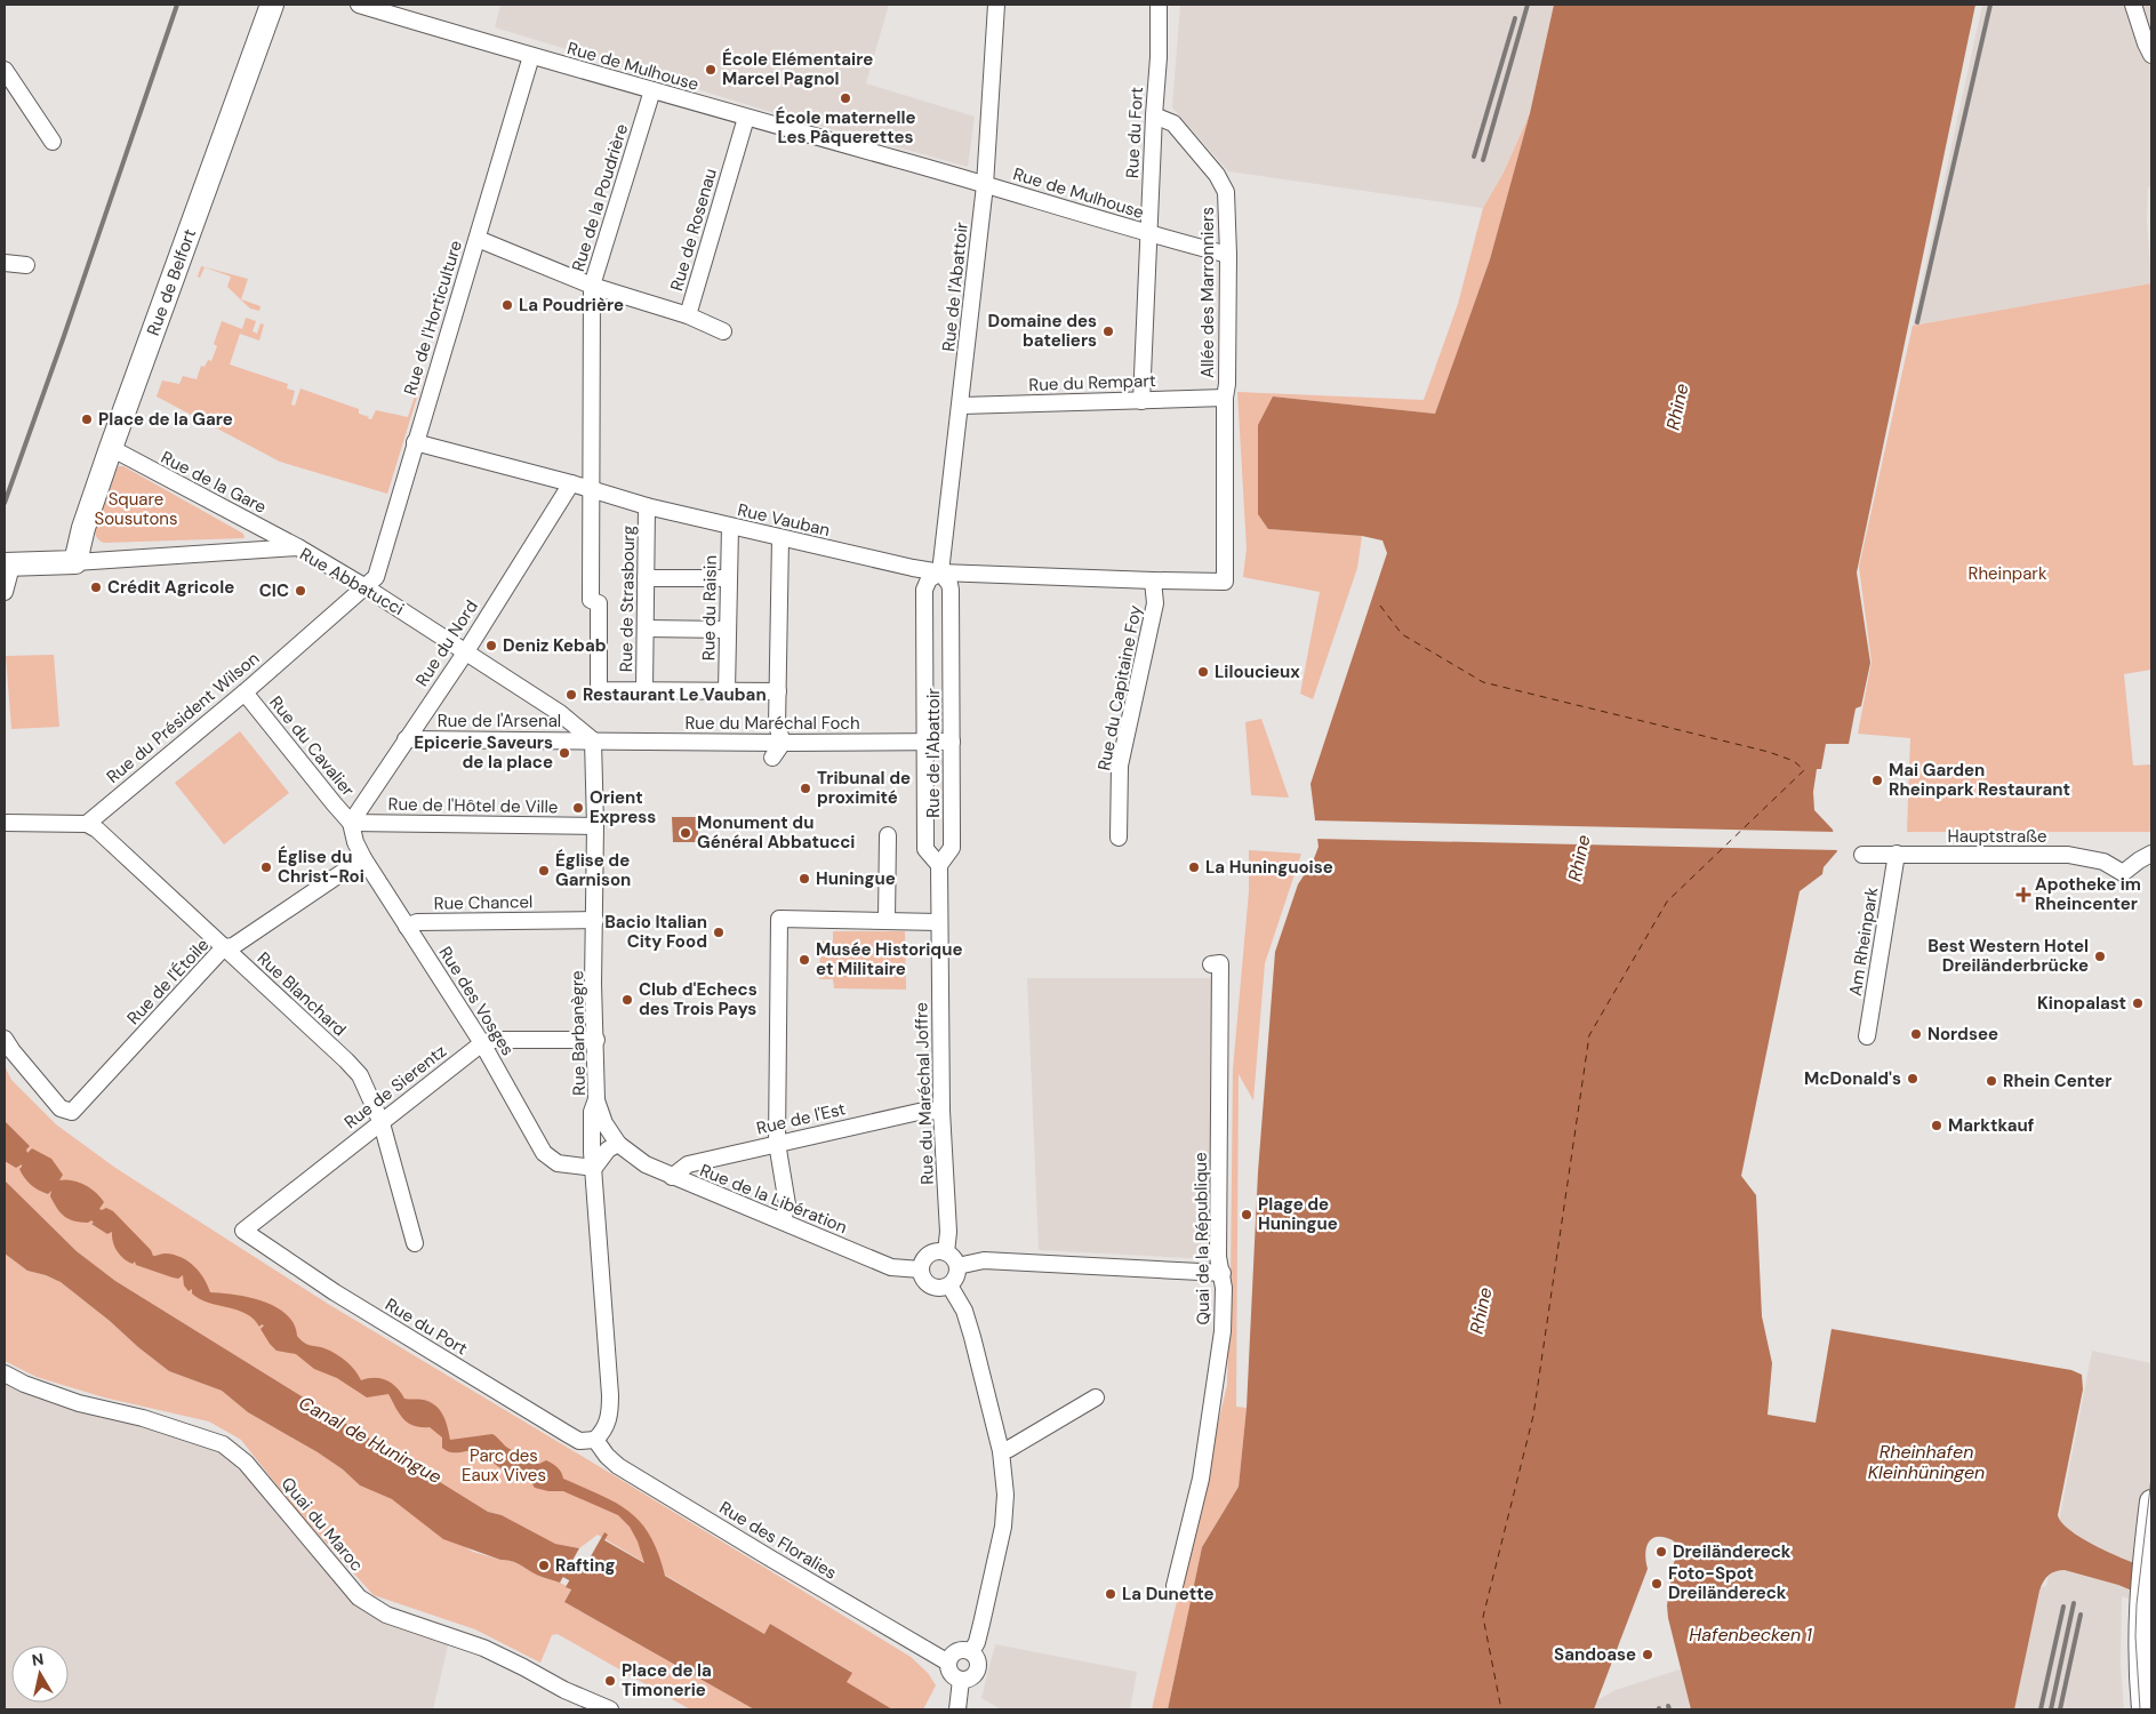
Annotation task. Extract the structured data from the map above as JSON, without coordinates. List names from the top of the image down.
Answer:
{
  "streets": {
    "main road": ["Rue de Belfort", "Rue Abbatucci"],
    "street": [
      "Rue de Mulhouse",
      "Rue du Fort",
      "Rue de la Poudrière",
      "Rue de Rosenau",
      "Rue de l'Abattoir",
      "Allée des Marronniers",
      "Rue de l'Horticulture",
      "Rue du Rempart",
      "Rue de la Gare",
      "Rue Vauban",
      "Rue de Strasbourg",
      "Rue du Raisin",
      "Rue du Nord",
      "Rue du Capitaine Foy",
      "Rue du Président Wilson",
      "Rue de l'Arsenal",
      "Rue du Maréchal Foch",
      "Rue du Cavalier",
      "Rue de l'Hôtel de Ville",
      "Hauptstraße",
      "Rue Chancel",
      "Am Rheinpark",
      "Rue de l'Étoile",
      "Rue Blanchard",
      "Rue des Vosges",
      "Rue Barbanègre",
      "Rue de Sierentz",
      "Rue du Maréchal Joffre",
      "Rue de l'Est",
      "Rue de la Libération",
      "Quai de la République",
      "Rue du Port",
      "Quai du Maroc",
      "Rue des Floralies"
    ]
  },
  "crossings": [
    ["Rue de Mulhouse", "Rue du Fort"],
    ["Rue de Mulhouse", "Rue de la Poudrière"],
    ["Rue de Mulhouse", "Rue de Rosenau"],
    ["Rue de Mulhouse", "Rue de l'Abattoir"],
    ["Rue de Mulhouse", "Allée des Marronniers"],
    ["Rue de Mulhouse", "Rue de l'Horticulture"],
    ["Rue du Fort", "Allée des Marronniers"],
    ["Rue du Fort", "Rue du Rempart"],
    ["Rue de la Poudrière", "Rue Vauban"],
    ["Rue de Belfort", "Rue de la Gare"],
    ["Rue de Belfort", "Rue Abbatucci"],
    ["Rue de l'Abattoir", "Rue du Rempart"],
    ["Rue de l'Abattoir", "Rue Vauban"],
    ["Rue de l'Abattoir", "Rue du Maréchal Foch"],
    ["Rue de l'Abattoir", "Rue du Maréchal Joffre"],
    ["Allée des Marronniers", "Rue du Rempart"],
    ["Allée des Marronniers", "Rue Vauban"],
    ["Allée des Marronniers", "Rue du Capitaine Foy"],
    ["Rue de l'Horticulture", "Rue Vauban"],
    ["Rue de l'Horticulture", "Rue Abbatucci"],
    ["Rue de l'Horticulture", "Rue du Président Wilson"],
    ["Rue de la Gare", "Rue Abbatucci"],
    ["Rue Vauban", "Rue de Strasbourg"],
    ["Rue Vauban", "Rue du Raisin"],
    ["Rue Vauban", "Rue du Nord"],
    ["Rue Vauban", "Rue du Capitaine Foy"],
    ["Rue Abbatucci", "Rue du Nord"],
    ["Rue Abbatucci", "Rue du Président Wilson"],
    ["Rue Abbatucci", "Rue de l'Arsenal"],
    ["Rue Abbatucci", "Rue du Maréchal Foch"],
    ["Rue Abbatucci", "Rue Barbanègre"],
    ["Rue du Nord", "Rue de l'Arsenal"],
    ["Rue du Nord", "Rue du Cavalier"],
    ["Rue du Nord", "Rue de l'Hôtel de Ville"],
    ["Rue du Nord", "Rue des Vosges"],
    ["Rue du Président Wilson", "Rue du Cavalier"],
    ["Rue du Président Wilson", "Rue Blanchard"],
    ["Rue de l'Arsenal", "Rue du Maréchal Foch"],
    ["Rue de l'Arsenal", "Rue Barbanègre"],
    ["Rue du Maréchal Foch", "Rue Barbanègre"],
    ["Rue du Cavalier", "Rue de l'Hôtel de Ville"],
    ["Rue du Cavalier", "Rue des Vosges"],
    ["Rue de l'Hôtel de Ville", "Rue des Vosges"],
    ["Rue de l'Hôtel de Ville", "Rue Barbanègre"],
    ["Hauptstraße", "Am Rheinpark"],
    ["Rue Chancel", "Rue des Vosges"],
    ["Rue Chancel", "Rue Barbanègre"],
    ["Rue de l'Étoile", "Rue Blanchard"],
    ["Rue de l'Étoile", "Rue des Vosges"],
    ["Rue Blanchard", "Rue de Sierentz"],
    ["Rue des Vosges", "Rue de Sierentz"],
    ["Rue Barbanègre", "Rue de la Libération"],
    ["Rue de Sierentz", "Rue du Port"],
    ["Rue du Maréchal Joffre", "Rue de l'Est"],
    ["Rue du Maréchal Joffre", "Rue de la Libération"],
    ["Rue de l'Est", "Rue de la Libération"],
    ["Rue du Port", "Rue des Floralies"]
  ],
  "water": [
    "Rhine",
    "Canal de Huningue",
    "Rheinhafen Kleinhüningen",
    "Hafenbecken 1"
  ],
  "parks": ["Square Sousutons", "Rheinpark", "Parc des Eaux Vives"],
  "places": {
    "other": [
      "École Elémentaire Marcel Pagnol",
      "École maternelle Les Pâquerettes",
      "La Poudrière",
      "Domaine des bateliers",
      "Place de la Gare",
      "Crédit Agricole",
      "CIC",
      "Deniz Kebab",
      "Liloucieux",
      "Restaurant Le Vauban",
      "Epicerie Saveurs de la place",
      "Mai Garden Rheinpark Restaurant",
      "Tribunal de proximité",
      "Orient Express",
      "Monument du Général Abbatucci",
      "Église du Christ-Roi",
      "La Huninguoise",
      "Église de Garnison",
      "Huningue",
      "Bacio Italian City Food",
      "Best Western Hotel Dreiländerbrücke",
      "Musée Historique et Militaire",
      "Club d'Echecs des Trois Pays",
      "Kinopalast",
      "Nordsee",
      "McDonald's",
      "Rhein Center",
      "Marktkauf",
      "Plage de Huningue",
      "Dreiländereck",
      "Rafting",
      "Foto-Spot Dreiländereck",
      "La Dunette",
      "Sandoase",
      "Place de la Timonerie"
    ],
    "health": ["Apotheke im Rheincenter"]
  },
  "north": "top"
}
